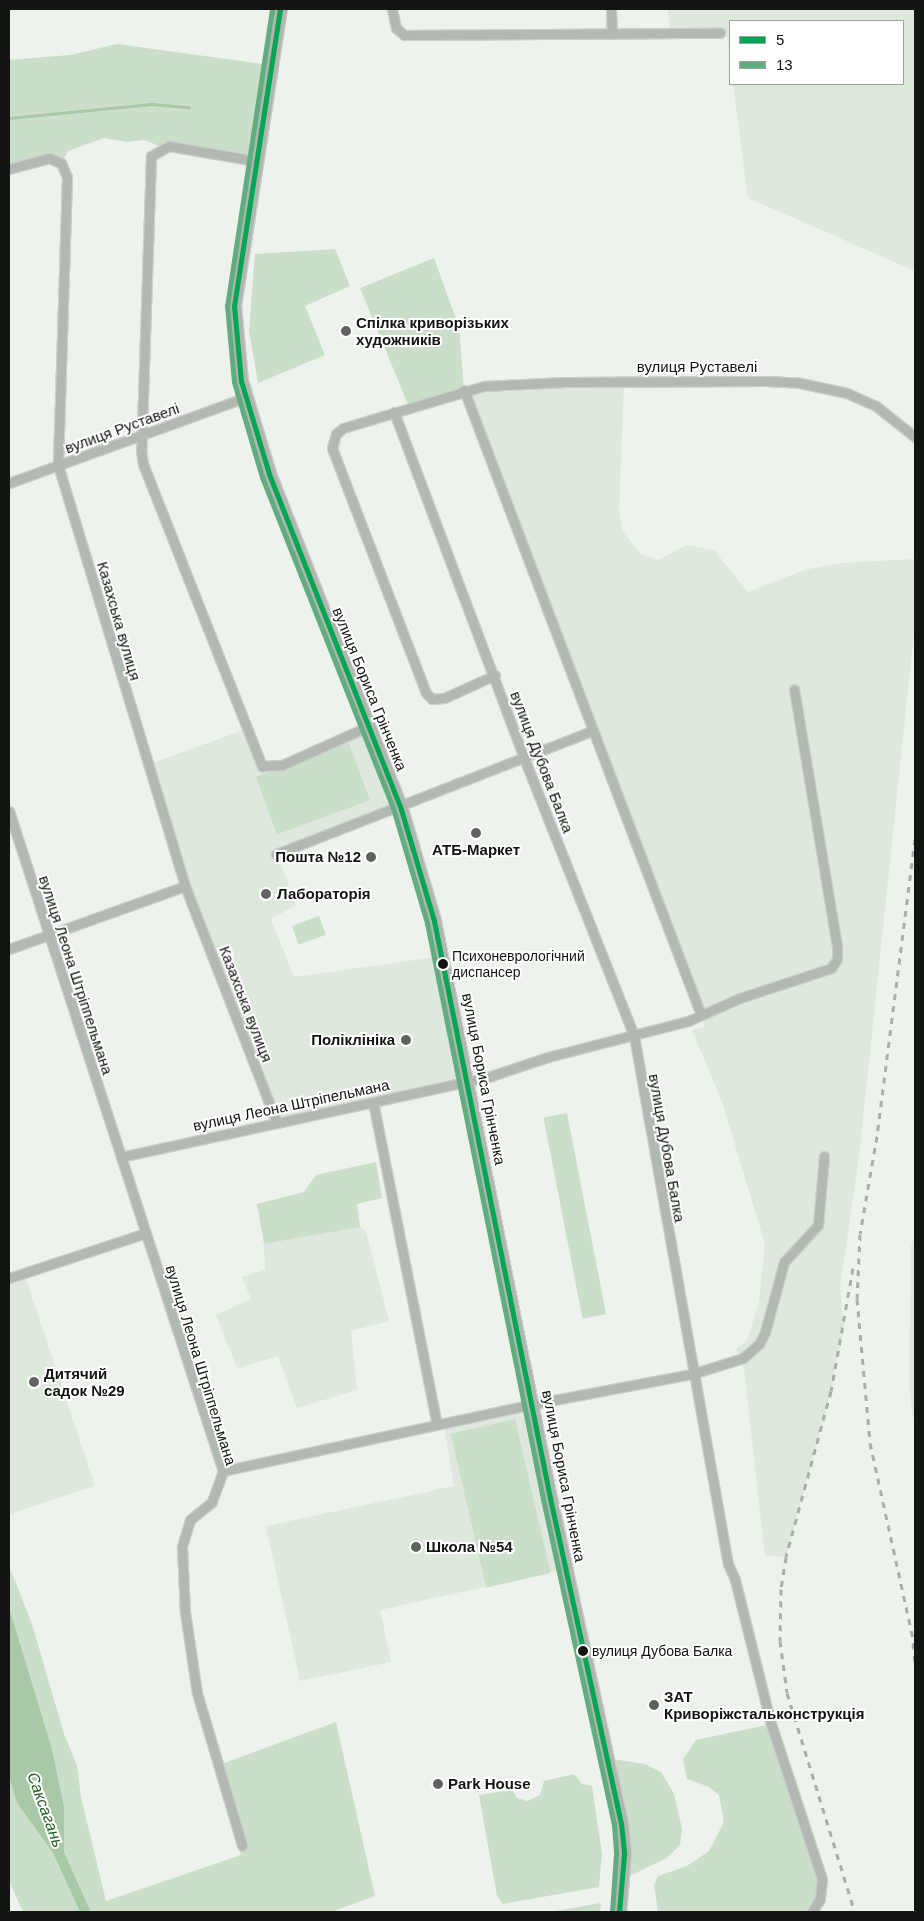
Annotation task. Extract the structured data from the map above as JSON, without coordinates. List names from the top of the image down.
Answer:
{
  "streets": {
    "street": [
      "вулиця Руставелі",
      "Казахська вулиця",
      "вулиця Бориса Грінченка",
      "вулиця Дубова Балка",
      "вулиця Леона Штріппельмана",
      "вулиця Леона Штріпельмана"
    ]
  },
  "crossings": [
    ["вулиця Руставелі", "Казахська вулиця"],
    ["вулиця Руставелі", "вулиця Бориса Грінченка"],
    ["вулиця Руставелі", "вулиця Дубова Балка"],
    ["Казахська вулиця", "вулиця Леона Штріпельмана"],
    ["вулиця Бориса Грінченка", "вулиця Леона Штріпельмана"],
    ["вулиця Дубова Балка", "вулиця Леона Штріпельмана"],
    ["вулиця Леона Штріппельмана", "вулиця Леона Штріпельмана"]
  ],
  "water": ["Саксагань"],
  "places": [
    "Спілка криворізьких художників",
    "АТБ-Маркет",
    "Пошта №12",
    "Лабораторія",
    "Психоневрологічний диспансер",
    "Поліклініка",
    "Дитячий садок №29",
    "Школа №54",
    "вулиця Дубова Балка",
    "ЗАТ Криворіжстальконструкція",
    "Park House"
  ],
  "lines": ["transit line 5", "transit line 13"],
  "legend": ["5", "13"]
}
